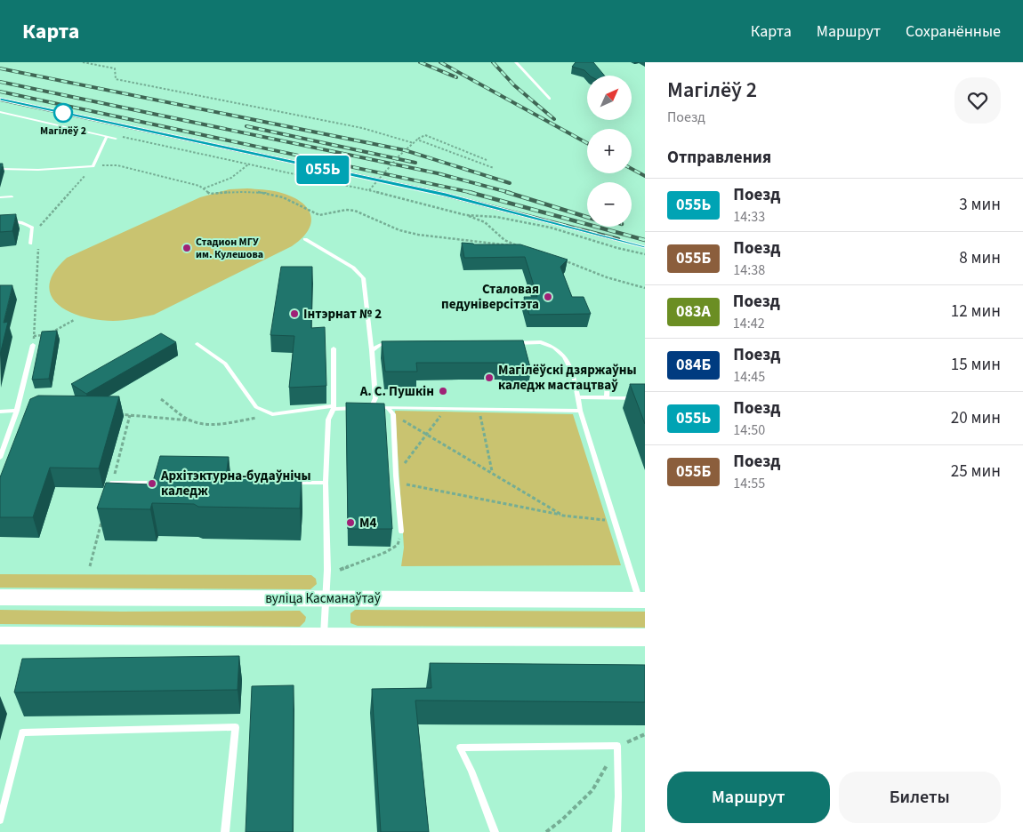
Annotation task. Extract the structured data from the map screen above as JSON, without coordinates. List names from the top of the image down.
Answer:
{
  "streets": {
    "main road": ["вуліца Касманаўтаў"]
  },
  "places": [
    "Магілёў 2",
    "Стадион МГУ им. Кулешова",
    "Сталовая педуніверсітэта",
    "Інтэрнат № 2",
    "Магілёўскі дзяржаўны каледж мастацтваў",
    "А. С. Пушкін",
    "Архітэктурна-будаўнічы каледж",
    "M4"
  ],
  "north": "top right",
  "page": {
    "header": "Карта",
    "nav": ["Карта", "Маршрут", "Сохранённые"],
    "on_map": "055Ь",
    "heading": [
      ["Магілёў 2", "Поезд"],
      "Отправления"
    ],
    "map_buttons": ["+", "−"],
    "list": [
      {
        "mark": "055Ь",
        "name": "Поезд",
        "note": "14:33",
        "value": "3 мин"
      },
      {
        "mark": "055Б",
        "name": "Поезд",
        "note": "14:38",
        "value": "8 мин"
      },
      {
        "mark": "083А",
        "name": "Поезд",
        "note": "14:42",
        "value": "12 мин"
      },
      {
        "mark": "084Б",
        "name": "Поезд",
        "note": "14:45",
        "value": "15 мин"
      },
      {
        "mark": "055Ь",
        "name": "Поезд",
        "note": "14:50",
        "value": "20 мин"
      },
      {
        "mark": "055Б",
        "name": "Поезд",
        "note": "14:55",
        "value": "25 мин"
      }
    ],
    "buttons": ["Маршрут", "Билеты"]
  }
}
